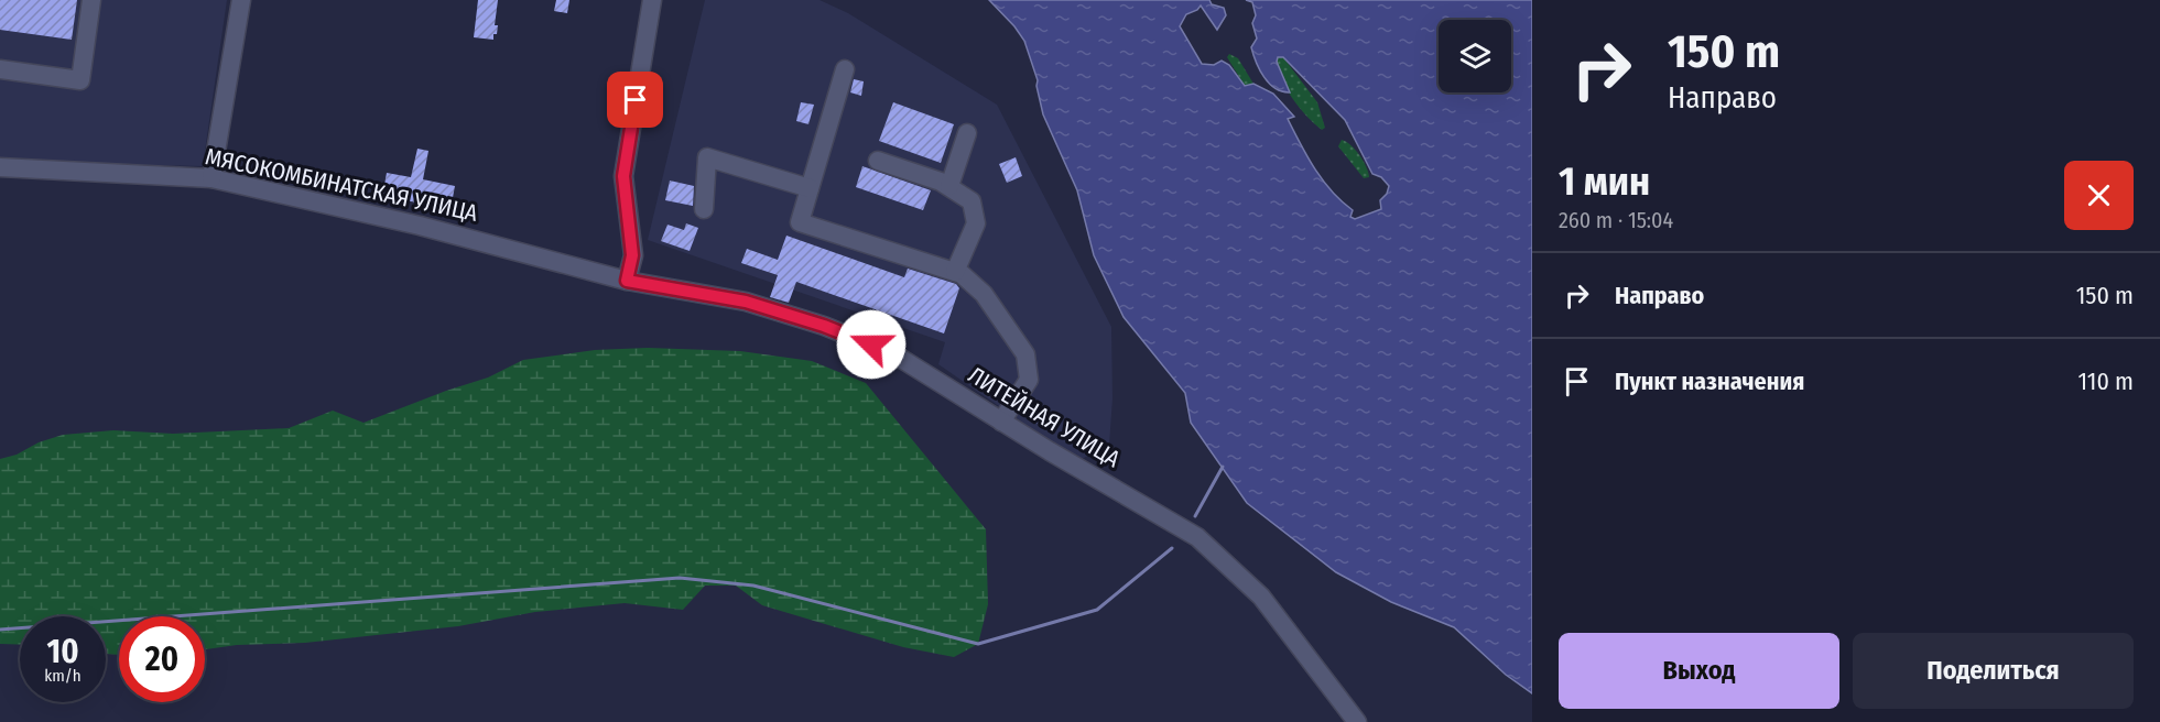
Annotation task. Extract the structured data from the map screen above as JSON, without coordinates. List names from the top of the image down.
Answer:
{
  "streets": {
    "street": ["МЯСОКОМБИНАТСКАЯ УЛИЦА", "ЛИТЕЙНАЯ УЛИЦА"]
  },
  "crossings": [
    ["МЯСОКОМБИНАТСКАЯ УЛИЦА", "ЛИТЕЙНАЯ УЛИЦА"]
  ],
  "page": {
    "turn": ["150 m", "Направо"],
    "heading": ["1 мин", "260 m · 15:04"],
    "list": [
      {
        "name": "Направо",
        "value": "150 m"
      },
      {
        "name": "Пункт назначения",
        "value": "110 m"
      }
    ],
    "speed": "10 km/h",
    "limit": "20",
    "buttons": ["Выход", "Поделиться"]
  }
}
